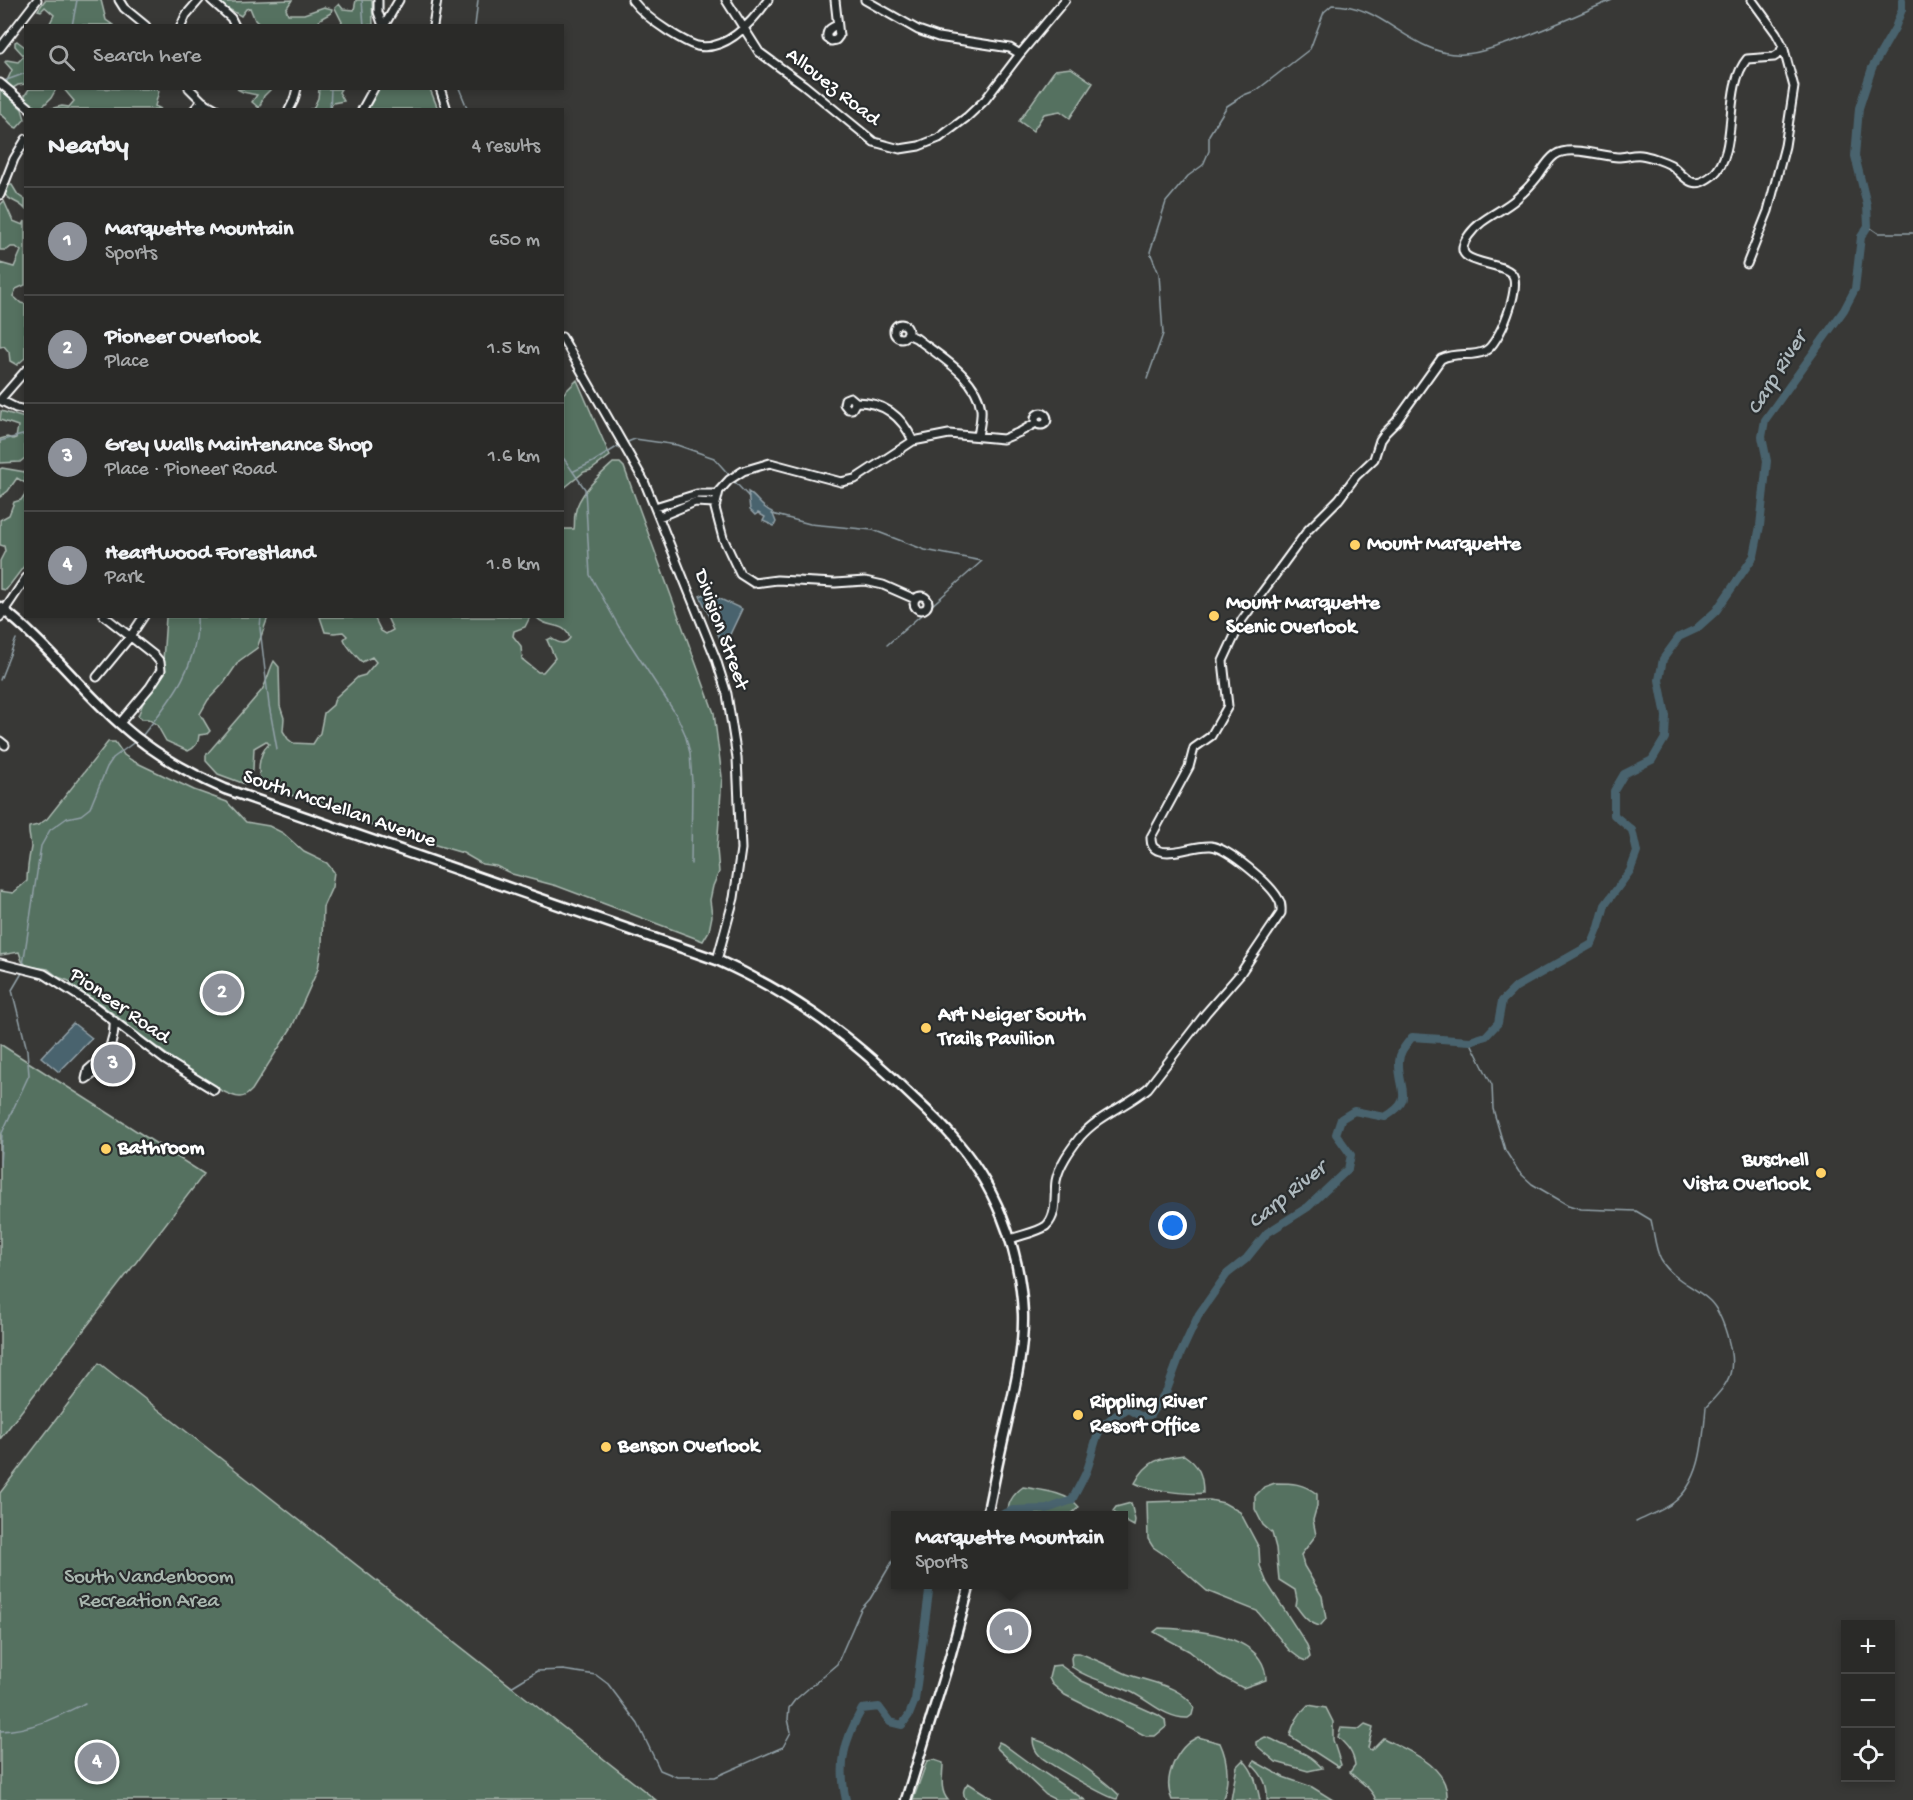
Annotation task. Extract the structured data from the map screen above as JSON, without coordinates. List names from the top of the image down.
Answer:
{
  "streets": {
    "main road": ["South McClellan Avenue"],
    "street": ["Allouez Road", "Division Street", "Pioneer Road"]
  },
  "crossings": [
    ["Division Street", "South McClellan Avenue"]
  ],
  "water": ["Carp River"],
  "parks": ["South Vandenboom Recreation Area"],
  "places": [
    "Mount Marquette",
    "Mount Marquette Scenic Overlook",
    "Art Neiger South Trails Pavilion",
    "Bathroom",
    "Buschell Vista Overlook",
    "Rippling River Resort Office",
    "Benson Overlook"
  ],
  "page": {
    "search": "Search here",
    "heading": ["Nearby", "4 results"],
    "list": [
      {
        "mark": "1",
        "name": "Marquette Mountain",
        "note": "Sports",
        "value": "650 m"
      },
      {
        "mark": "2",
        "name": "Pioneer Overlook",
        "note": "Place",
        "value": "1.5 km"
      },
      {
        "mark": "3",
        "name": "Grey Walls Maintenance Shop",
        "note": "Place · Pioneer Road",
        "value": "1.6 km"
      },
      {
        "mark": "4",
        "name": "Heartwood Forestland",
        "note": "Park",
        "value": "1.8 km"
      }
    ],
    "pins": [
      "2",
      "3",
      "1",
      "4"
    ],
    "popup": ["Marquette Mountain", "Sports"],
    "map_buttons": ["+", "−"]
  }
}
